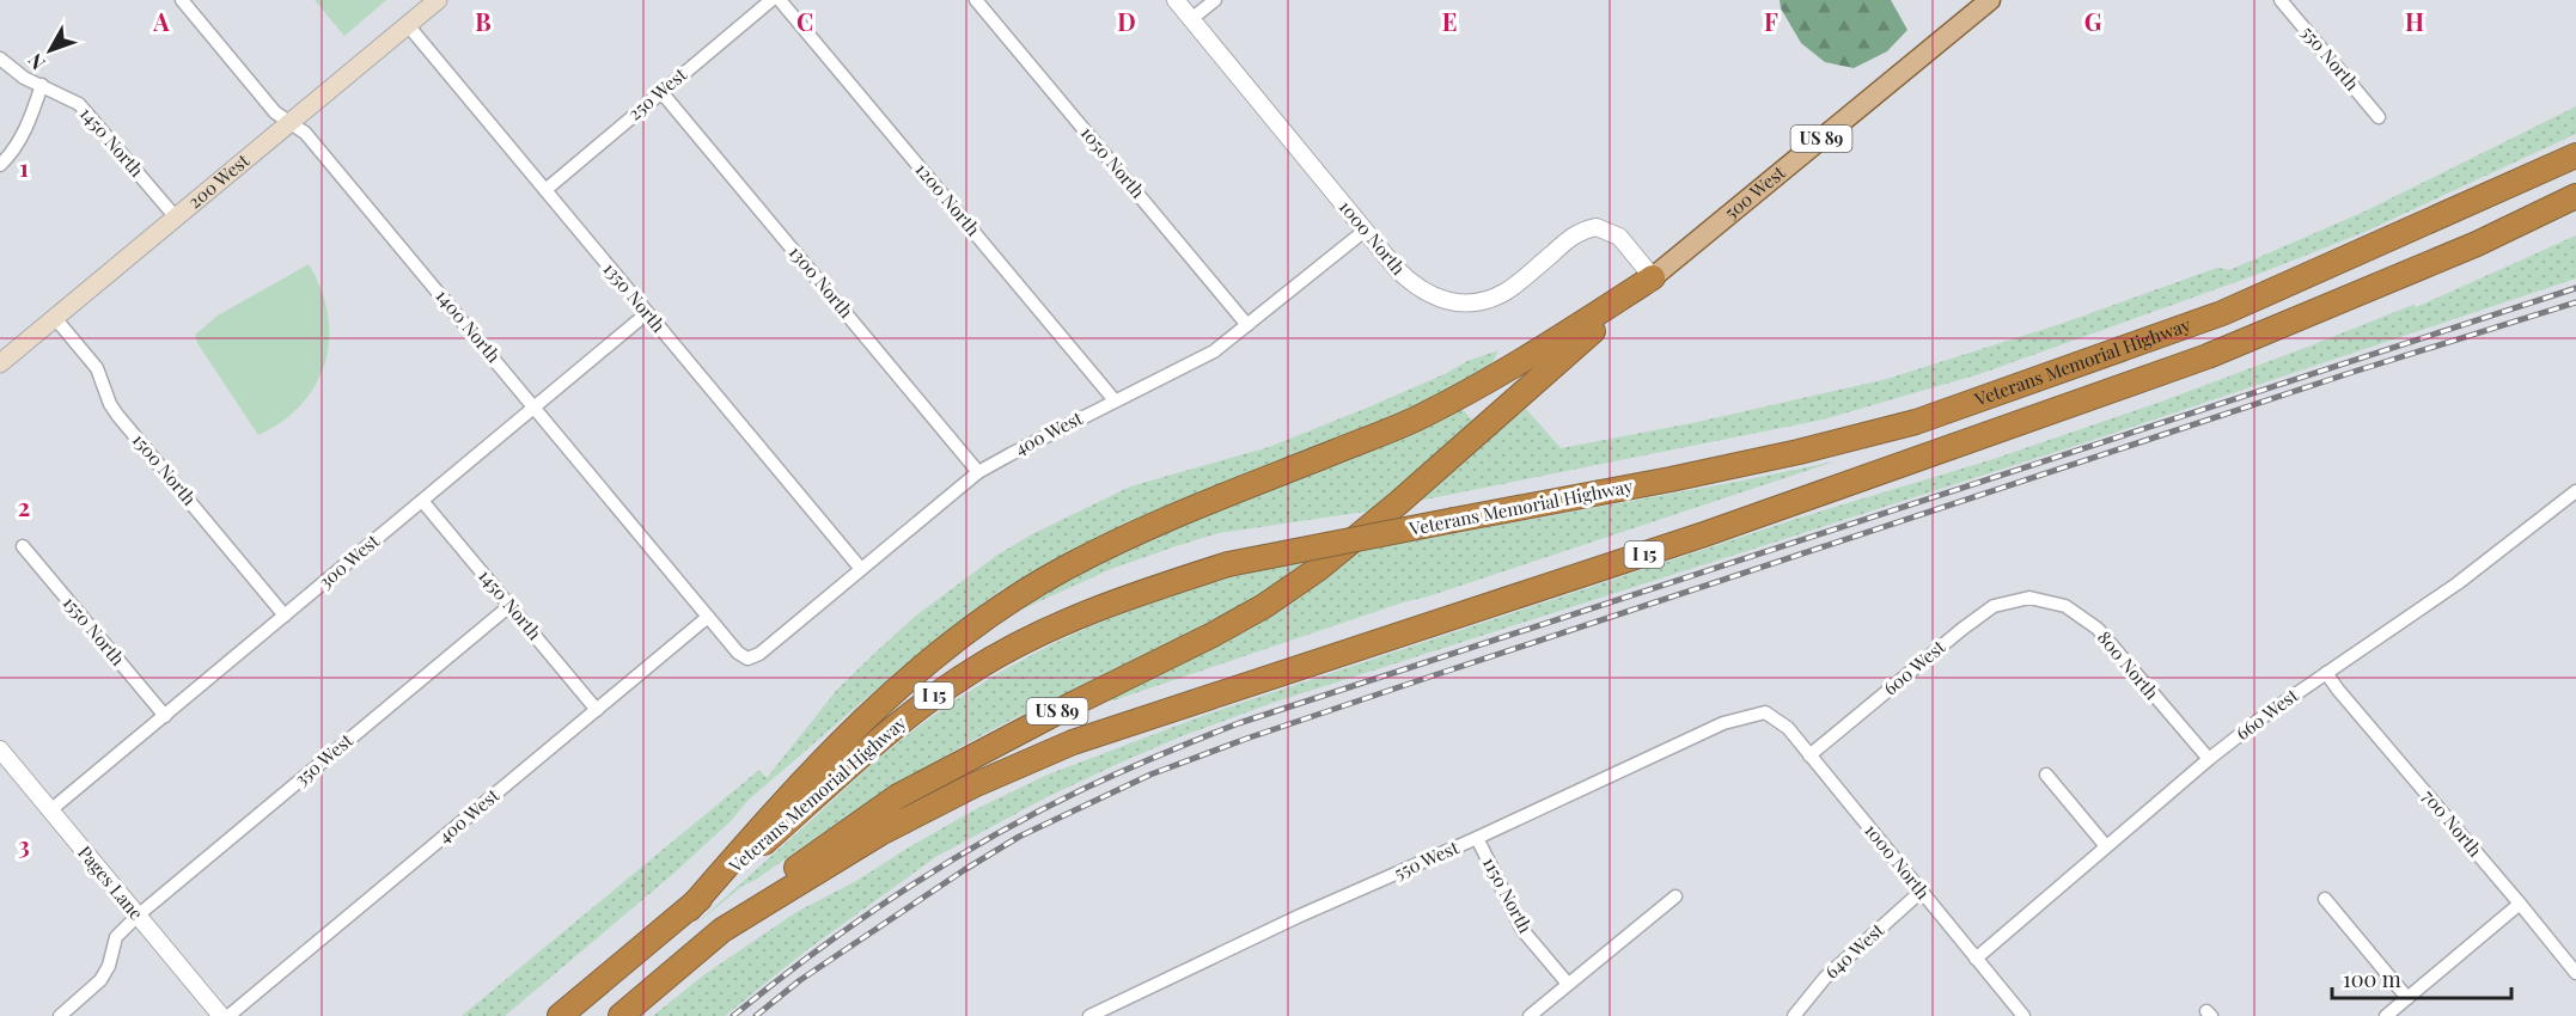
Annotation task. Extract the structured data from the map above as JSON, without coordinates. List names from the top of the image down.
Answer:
{
  "streets": {
    "highway": ["US 89", "Veterans Memorial Highway", "I 15"],
    "main road": ["200 West", "500 West"],
    "street": [
      "550 North",
      "250 West",
      "1450 North",
      "1050 North",
      "1200 North",
      "1000 North",
      "1300 North",
      "1350 North",
      "1400 North",
      "400 West",
      "1500 North",
      "300 West",
      "1550 North",
      "800 North",
      "600 West",
      "660 West",
      "350 West",
      "700 North",
      "550 West",
      "Pages Lane",
      "1150 North",
      "640 West"
    ]
  },
  "crossings": [
    ["250 West", "1300 North"],
    ["250 West", "1350 North"],
    ["US 89", "500 West"],
    ["US 89", "1000 North"],
    ["US 89", "Veterans Memorial Highway"],
    ["1450 North", "200 West"],
    ["1450 North", "400 West"],
    ["1450 North", "300 West"],
    ["1450 North", "350 West"],
    ["1050 North", "400 West"],
    ["200 West", "1350 North"],
    ["200 West", "1400 North"],
    ["200 West", "1500 North"],
    ["500 West", "1000 North"],
    ["1200 North", "400 West"],
    ["1000 North", "400 West"],
    ["1000 North", "600 West"],
    ["1000 North", "660 West"],
    ["1000 North", "550 West"],
    ["1000 North", "640 West"],
    ["1300 North", "400 West"],
    ["1350 North", "400 West"],
    ["1350 North", "300 West"],
    ["1400 North", "400 West"],
    ["1400 North", "300 West"],
    ["1500 North", "300 West"],
    ["300 West", "1550 North"],
    ["300 West", "Pages Lane"],
    ["800 North", "600 West"],
    ["800 North", "660 West"],
    ["660 West", "700 North"],
    ["350 West", "Pages Lane"],
    ["550 West", "1150 North"]
  ],
  "scale_bar": "100 m",
  "north": "bottom left",
  "grid": {
    "columns": [
      "A",
      "B",
      "C",
      "D",
      "E",
      "F",
      "G",
      "H"
    ],
    "rows": ["1", "2", "3"]
  }
}
